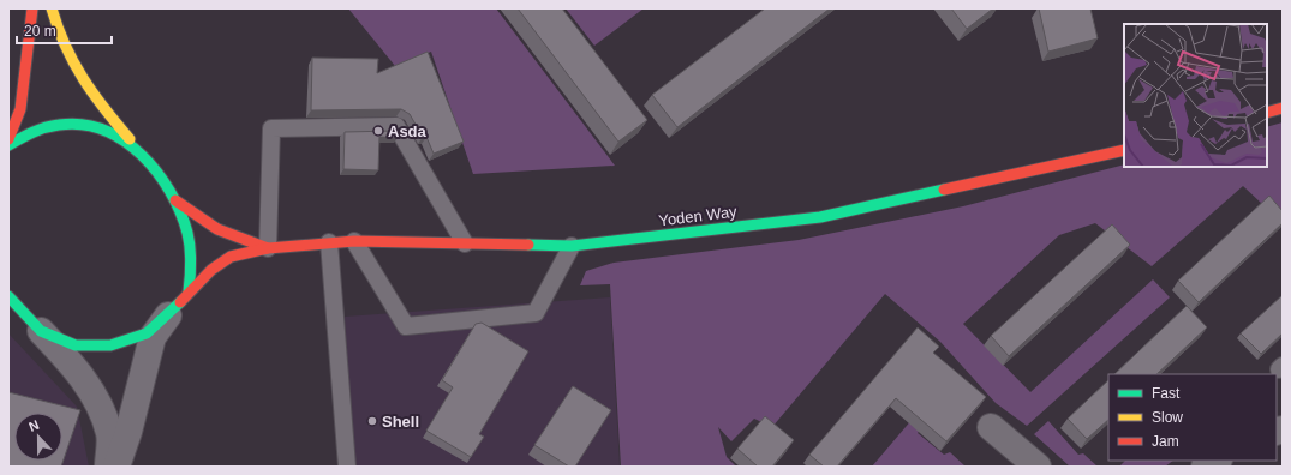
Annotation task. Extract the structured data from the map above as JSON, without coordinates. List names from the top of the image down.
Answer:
{
  "streets": {
    "main road": ["Yoden Way"]
  },
  "places": ["Asda", "Shell"],
  "legend": ["Fast", "Slow", "Jam"],
  "scale_bar": "20 m",
  "north": "top"
}
